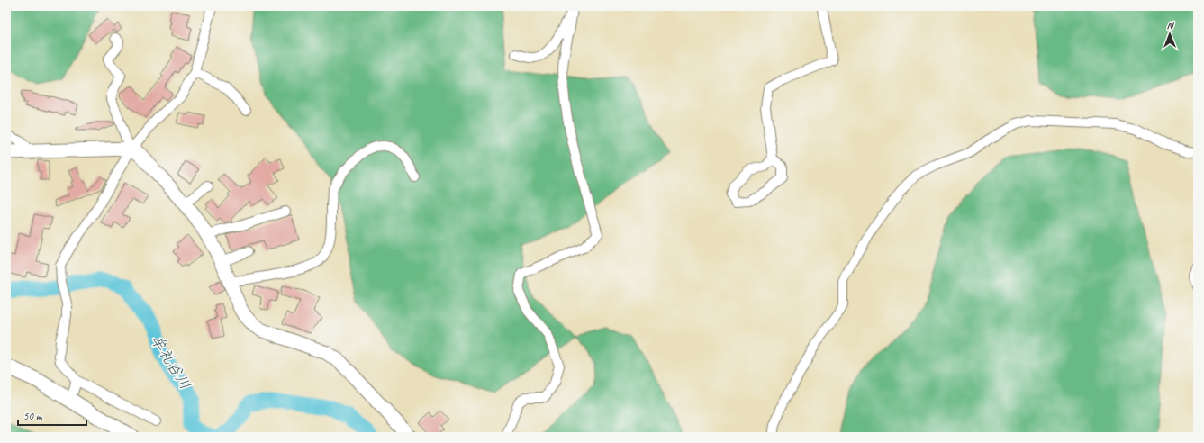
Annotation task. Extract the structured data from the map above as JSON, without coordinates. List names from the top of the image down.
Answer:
{
  "water": ["牟礼谷川"],
  "scale_bar": "50 m",
  "north": "top"
}
